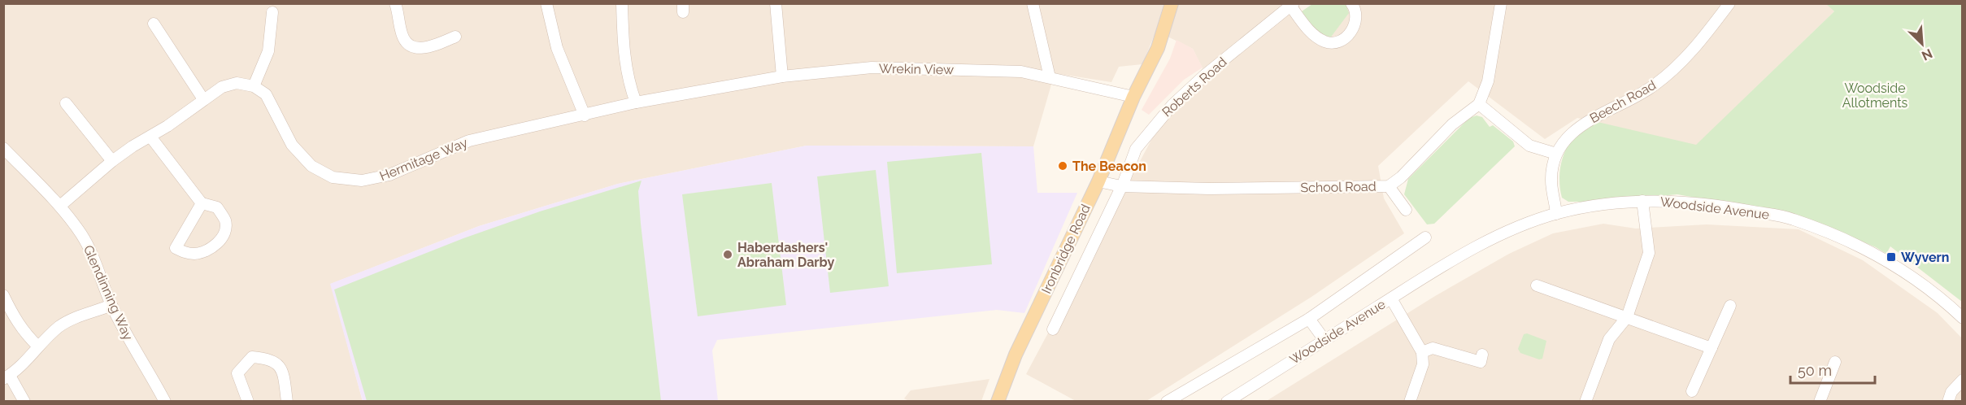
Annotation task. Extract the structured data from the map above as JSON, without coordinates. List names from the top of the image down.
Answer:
{
  "streets": {
    "main road": ["Ironbridge Road"],
    "street": [
      "Wrekin View",
      "Roberts Road",
      "Beech Road",
      "Hermitage Way",
      "School Road",
      "Woodside Avenue",
      "Glendinning Way"
    ]
  },
  "crossings": [
    ["Wrekin View", "Hermitage Way"],
    ["Wrekin View", "Ironbridge Road"],
    ["Roberts Road", "School Road"],
    ["Beech Road", "Woodside Avenue"],
    ["School Road", "Ironbridge Road"]
  ],
  "parks": ["Woodside Allotments"],
  "places": {
    "other": ["The Beacon", "Haberdashers' Abraham Darby"],
    "transit": ["Wyvern"]
  },
  "scale_bar": "50 m",
  "north": "bottom right"
}
